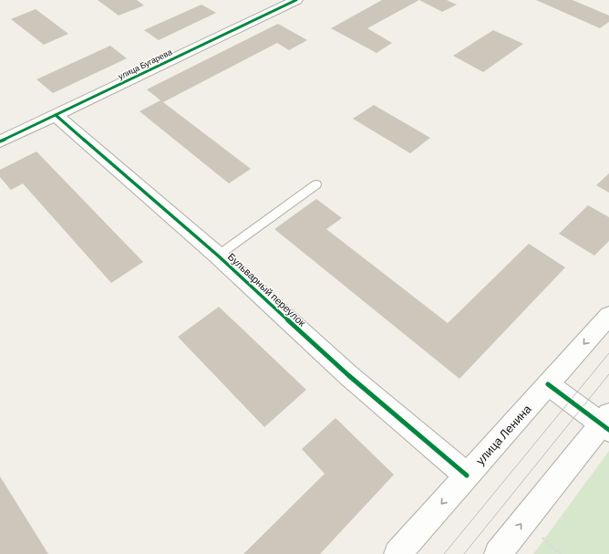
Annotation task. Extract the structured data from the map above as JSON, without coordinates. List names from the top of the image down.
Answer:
{
  "streets": {
    "street": ["улица Бугарева", "Бульварный переулок", "улица Ленина"]
  },
  "crossings": [
    ["улица Бугарева", "Бульварный переулок"],
    ["Бульварный переулок", "улица Ленина"]
  ],
  "one_way": ["улица Ленина"]
}
